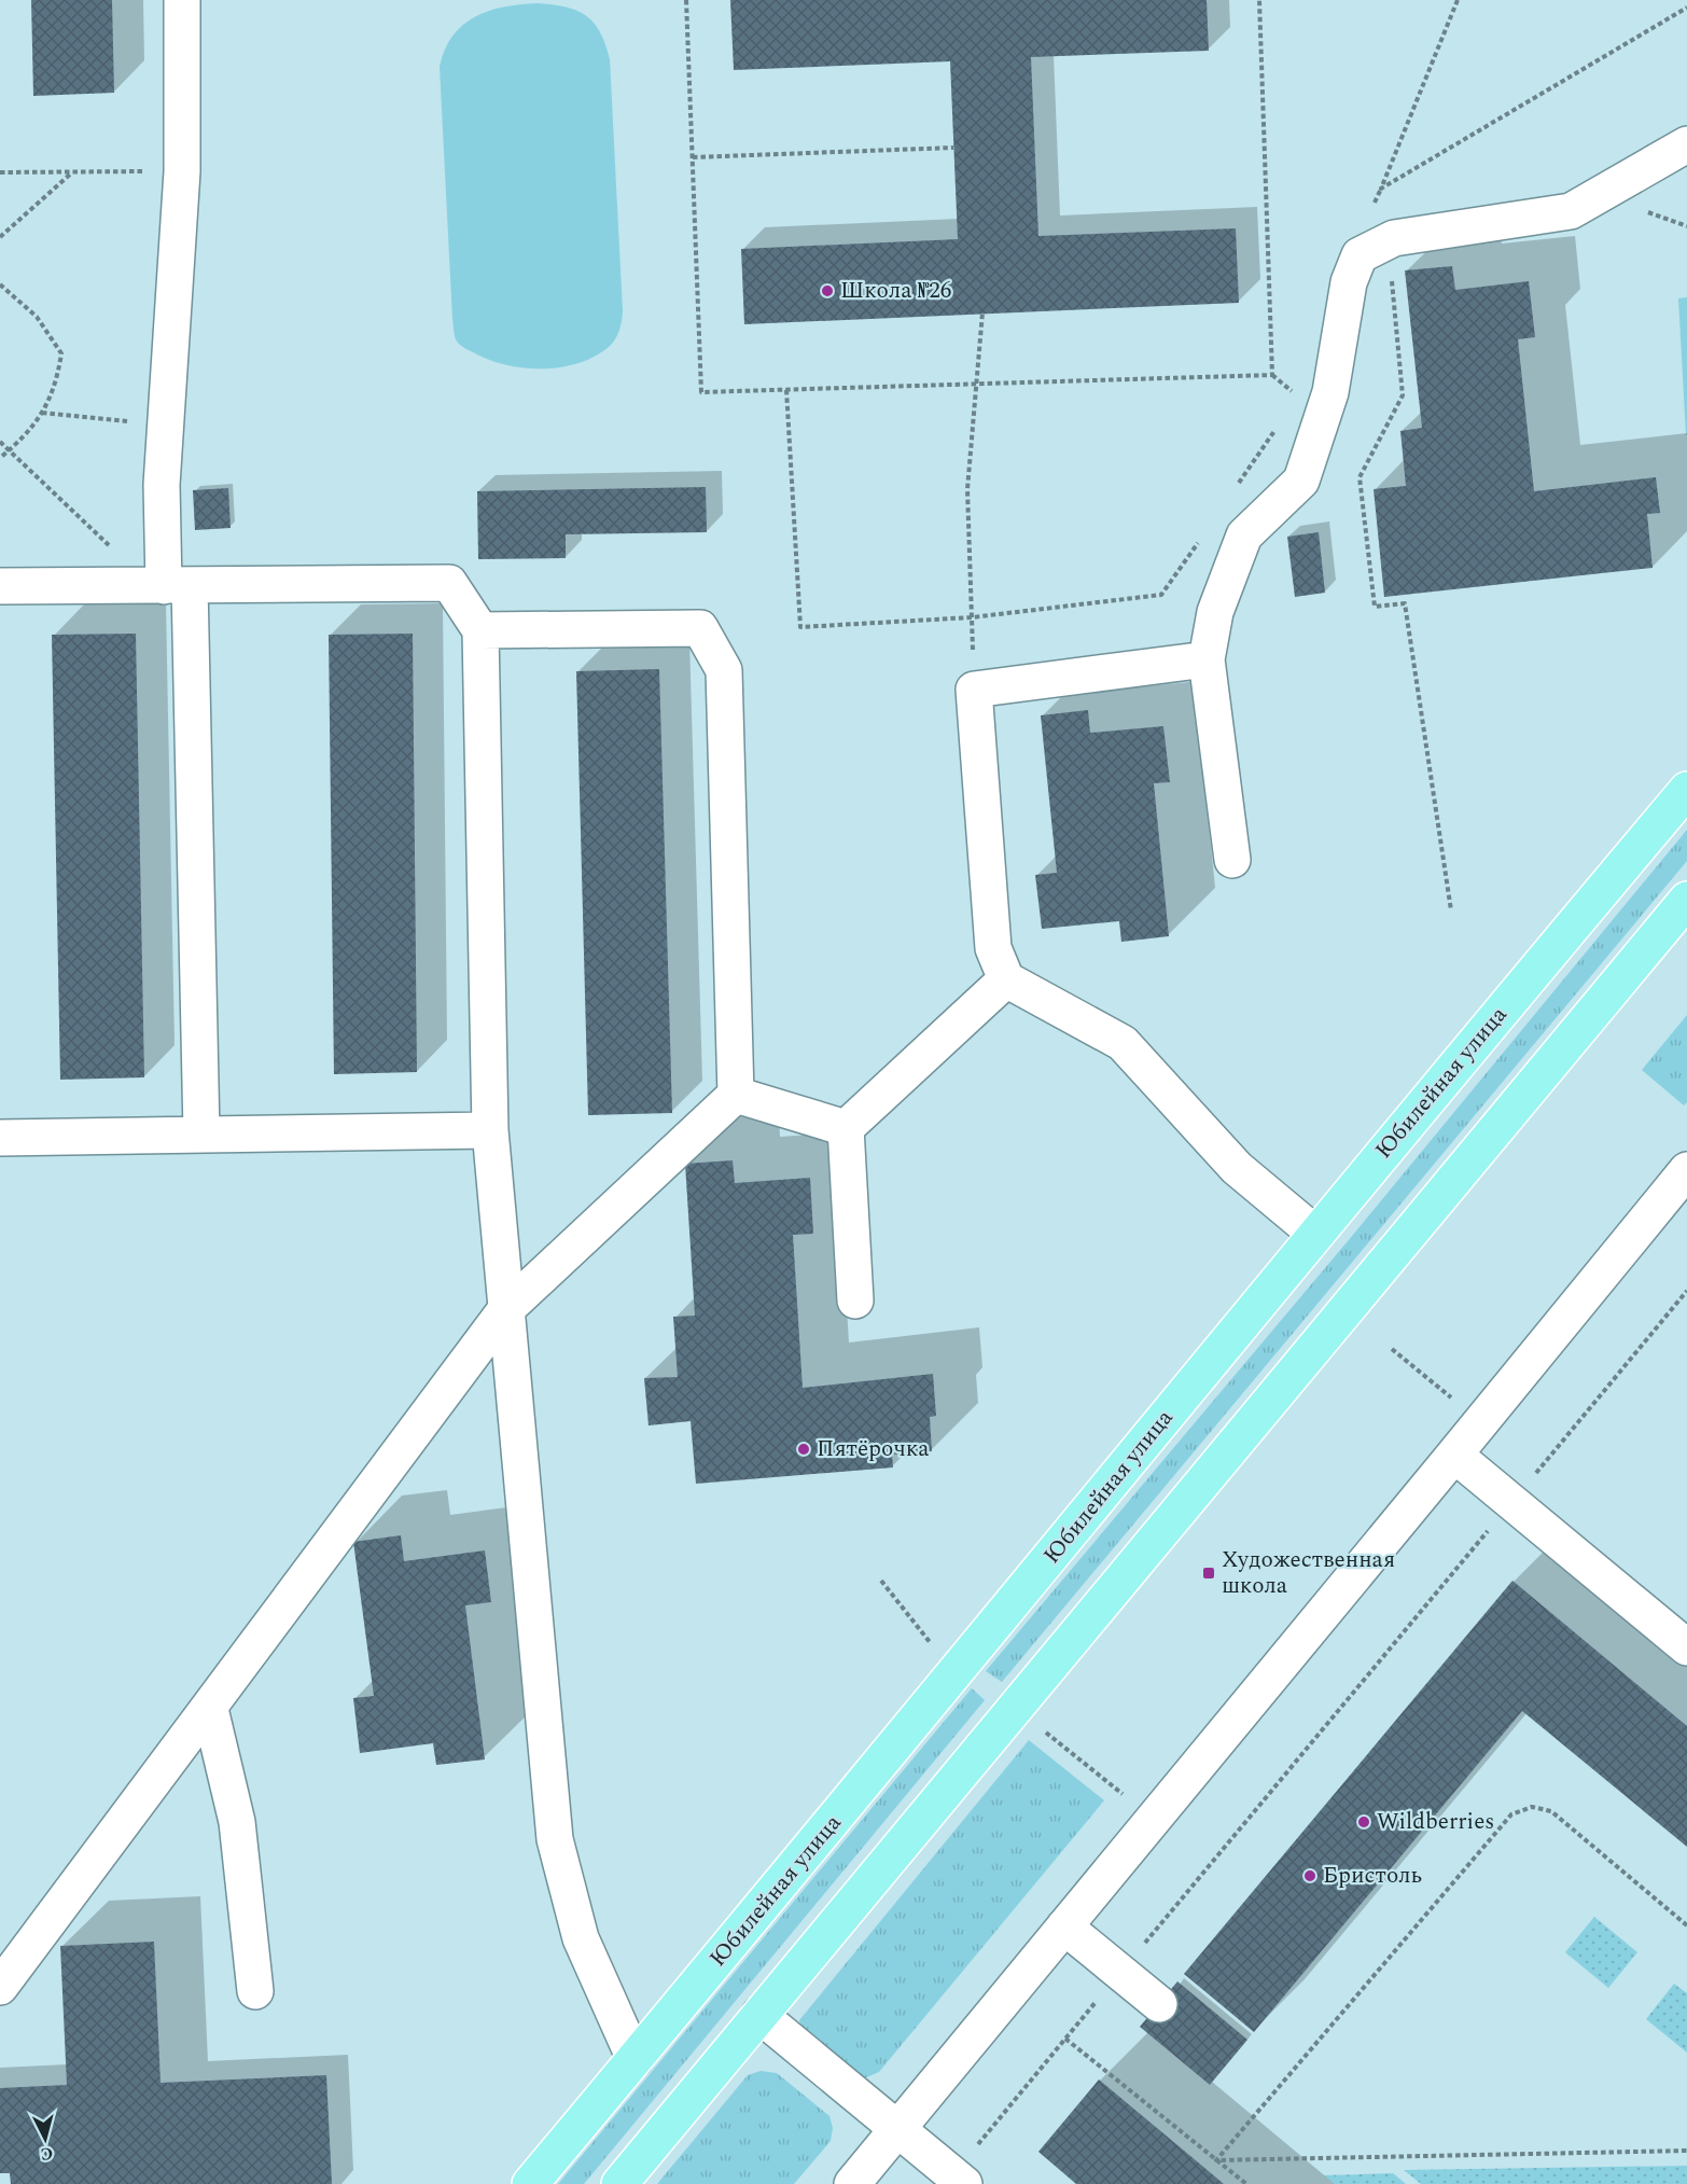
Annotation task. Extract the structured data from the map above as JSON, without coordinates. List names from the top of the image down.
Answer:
{
  "streets": {
    "main road": ["Юбилейная улица"]
  },
  "places": {
    "other": [
      "Школа №26",
      "Пятёрочка",
      "Wildberries",
      "Бристоль"
    ],
    "transit": ["Художественная школа"]
  },
  "north": "bottom"
}
